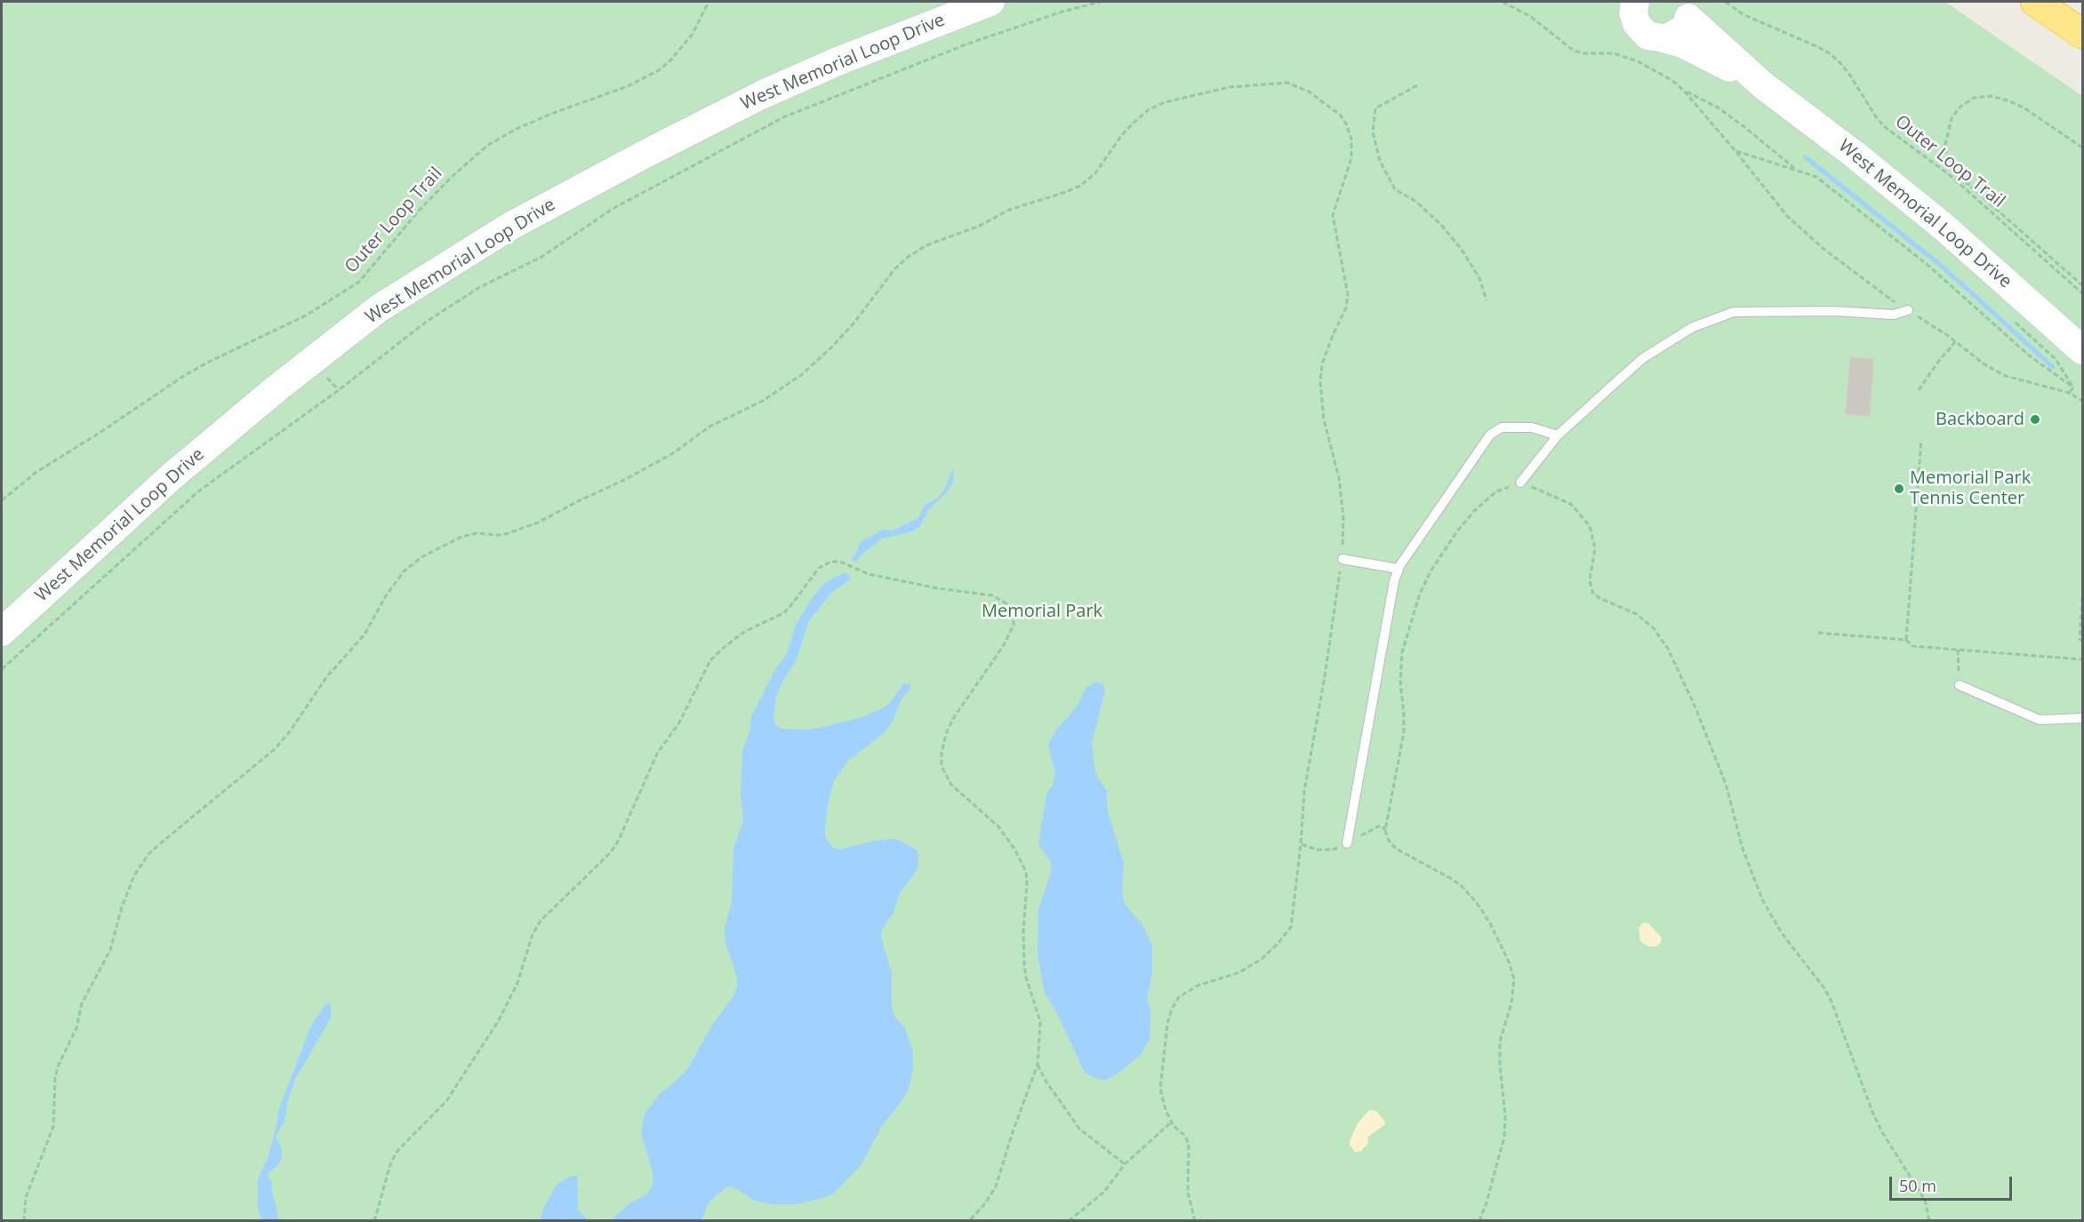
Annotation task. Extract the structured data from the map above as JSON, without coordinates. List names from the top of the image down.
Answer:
{
  "streets": {
    "street": ["West Memorial Loop Drive"],
    "path": ["Outer Loop Trail"]
  },
  "parks": ["Memorial Park"],
  "places": ["Backboard", "Memorial Park Tennis Center"],
  "scale_bar": "50 m"
}
